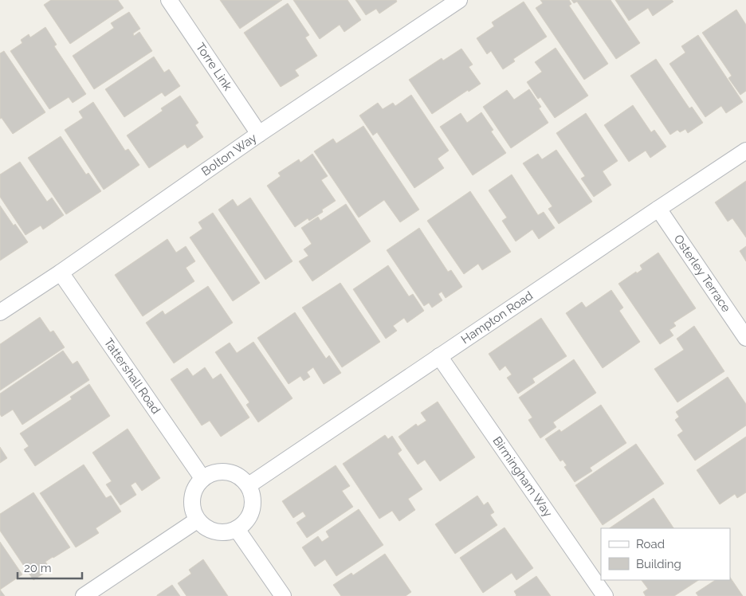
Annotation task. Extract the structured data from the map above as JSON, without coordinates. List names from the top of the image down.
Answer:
{
  "streets": {
    "street": [
      "Torre Link",
      "Bolton Way",
      "Osterley Terrace",
      "Hampton Road",
      "Tattershall Road",
      "Birmingham Way"
    ]
  },
  "crossings": [
    ["Torre Link", "Bolton Way"],
    ["Bolton Way", "Tattershall Road"],
    ["Osterley Terrace", "Hampton Road"],
    ["Hampton Road", "Tattershall Road"],
    ["Hampton Road", "Birmingham Way"]
  ],
  "legend": ["Road", "Building"],
  "scale_bar": "20 m"
}
